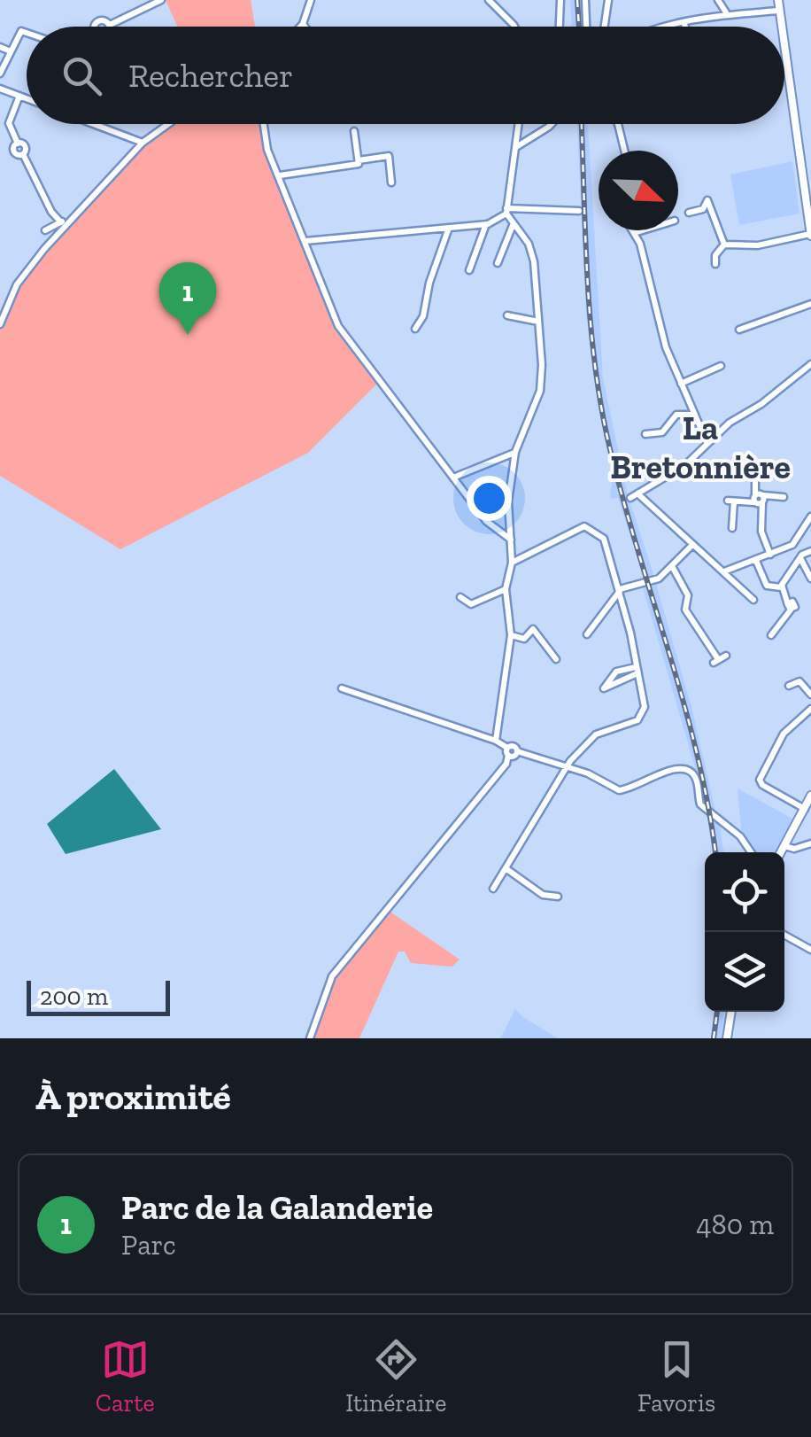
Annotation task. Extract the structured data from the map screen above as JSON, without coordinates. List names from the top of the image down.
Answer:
{
  "districts": ["La Bretonnière"],
  "scale_bar": "200 m",
  "north": "bottom right",
  "page": {
    "search": "Rechercher",
    "pins": "1",
    "scale": "200 m",
    "heading": "À proximité",
    "list": [
      {
        "mark": "1",
        "name": "Parc de la Galanderie",
        "note": "Parc",
        "value": "480 m"
      }
    ],
    "nav": ["Carte", "Itinéraire", "Favoris"]
  }
}
